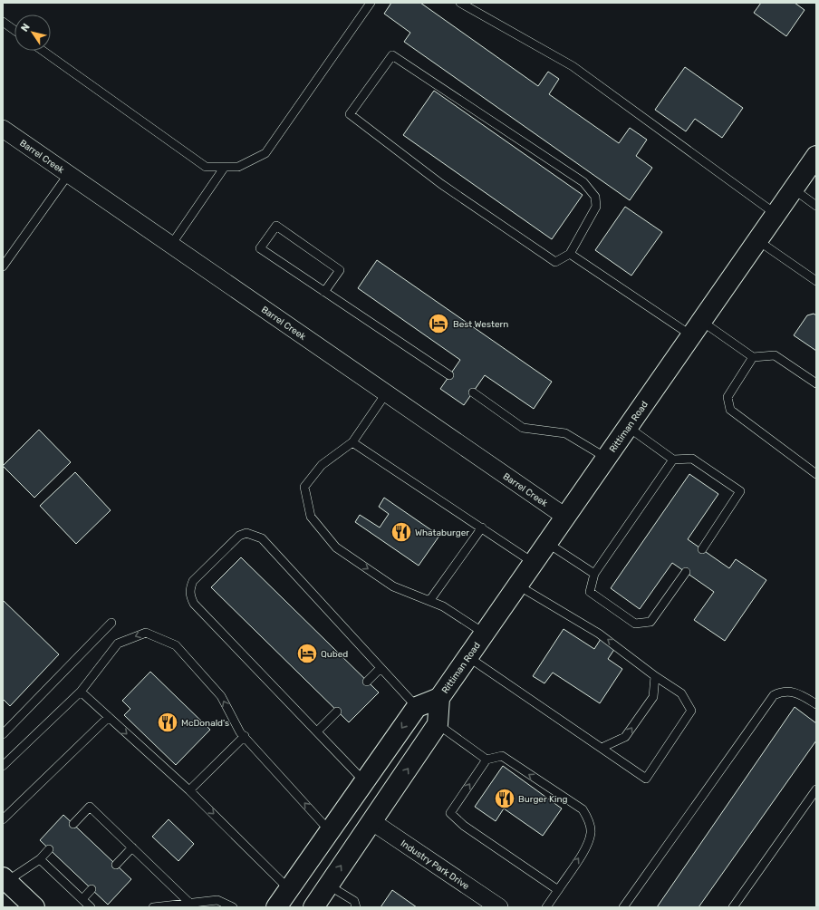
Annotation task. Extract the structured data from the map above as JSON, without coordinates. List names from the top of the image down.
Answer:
{
  "streets": {
    "main road": ["Rittiman Road"],
    "street": ["Barrel Creek", "Industry Park Drive"]
  },
  "crossings": [
    ["Barrel Creek", "Rittiman Road"]
  ],
  "places": {
    "hotel": ["Best Western", "Qubed"],
    "restaurant": ["Whataburger", "McDonald's", "Burger King"]
  },
  "north": "top left"
}
